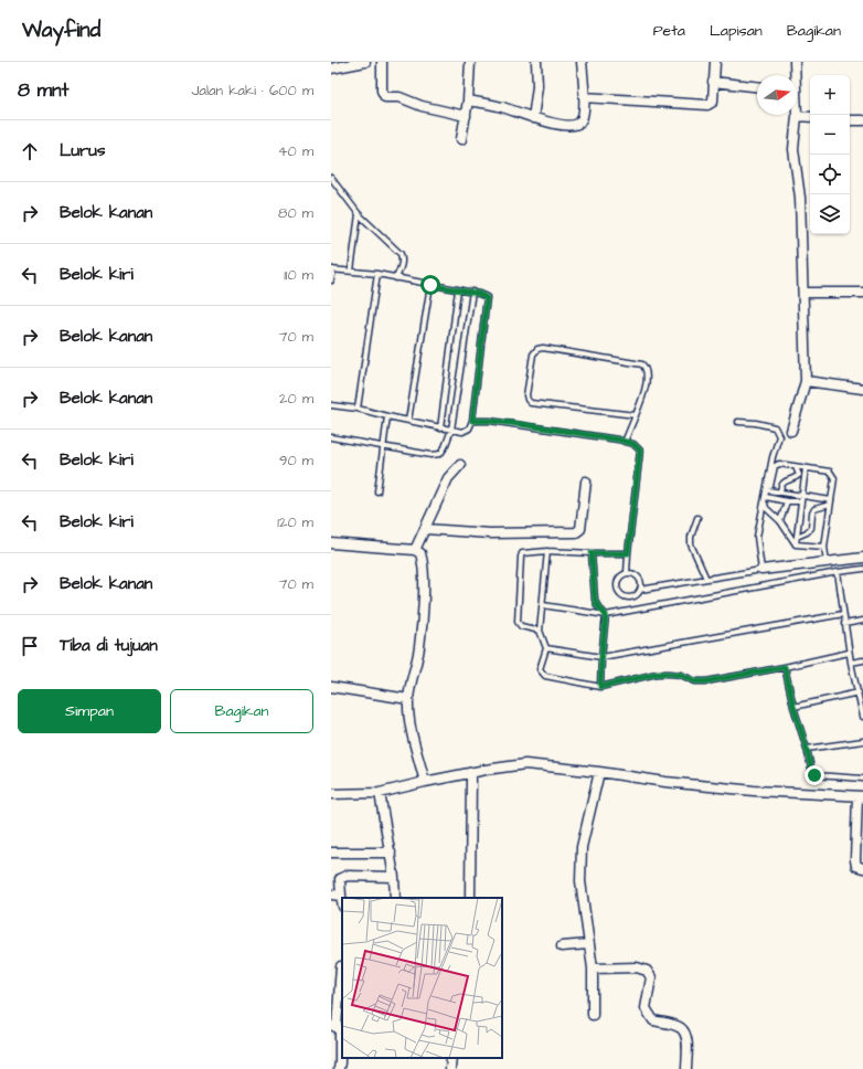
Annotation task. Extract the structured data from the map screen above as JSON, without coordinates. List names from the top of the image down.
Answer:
{
  "north": "right",
  "page": {
    "header": "Wayfind",
    "nav": ["Peta", "Lapisan", "Bagikan"],
    "heading": ["8 mnt", "Jalan kaki · 600 m"],
    "map_buttons": ["+", "−"],
    "list": [
      ["Lurus", "40 m"],
      ["Belok kanan", "80 m"],
      ["Belok kiri", "110 m"],
      ["Belok kanan", "70 m"],
      ["Belok kanan", "20 m"],
      ["Belok kiri", "90 m"],
      ["Belok kiri", "120 m"],
      ["Belok kanan", "70 m"],
      "Tiba di tujuan"
    ],
    "buttons": ["Simpan", "Bagikan"]
  }
}
